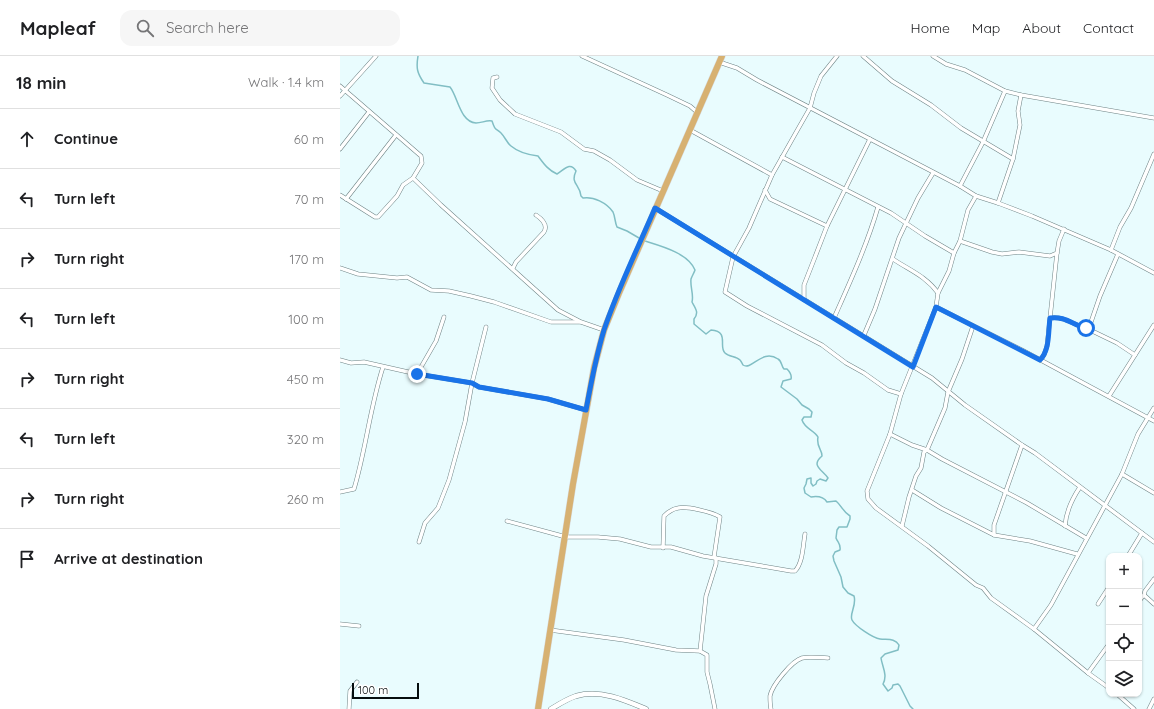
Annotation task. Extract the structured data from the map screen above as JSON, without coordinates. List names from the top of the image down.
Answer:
{
  "scale_bar": "100 m",
  "page": {
    "header": "Mapleaf",
    "search": "Search here",
    "nav": [
      "Home",
      "Map",
      "About",
      "Contact"
    ],
    "heading": ["18 min", "Walk · 1.4 km"],
    "list": [
      ["Continue", "60 m"],
      ["Turn left", "70 m"],
      ["Turn right", "170 m"],
      ["Turn left", "100 m"],
      ["Turn right", "450 m"],
      ["Turn left", "320 m"],
      ["Turn right", "260 m"],
      "Arrive at destination"
    ],
    "map_buttons": ["+", "−"],
    "scale": "100 m"
  }
}
